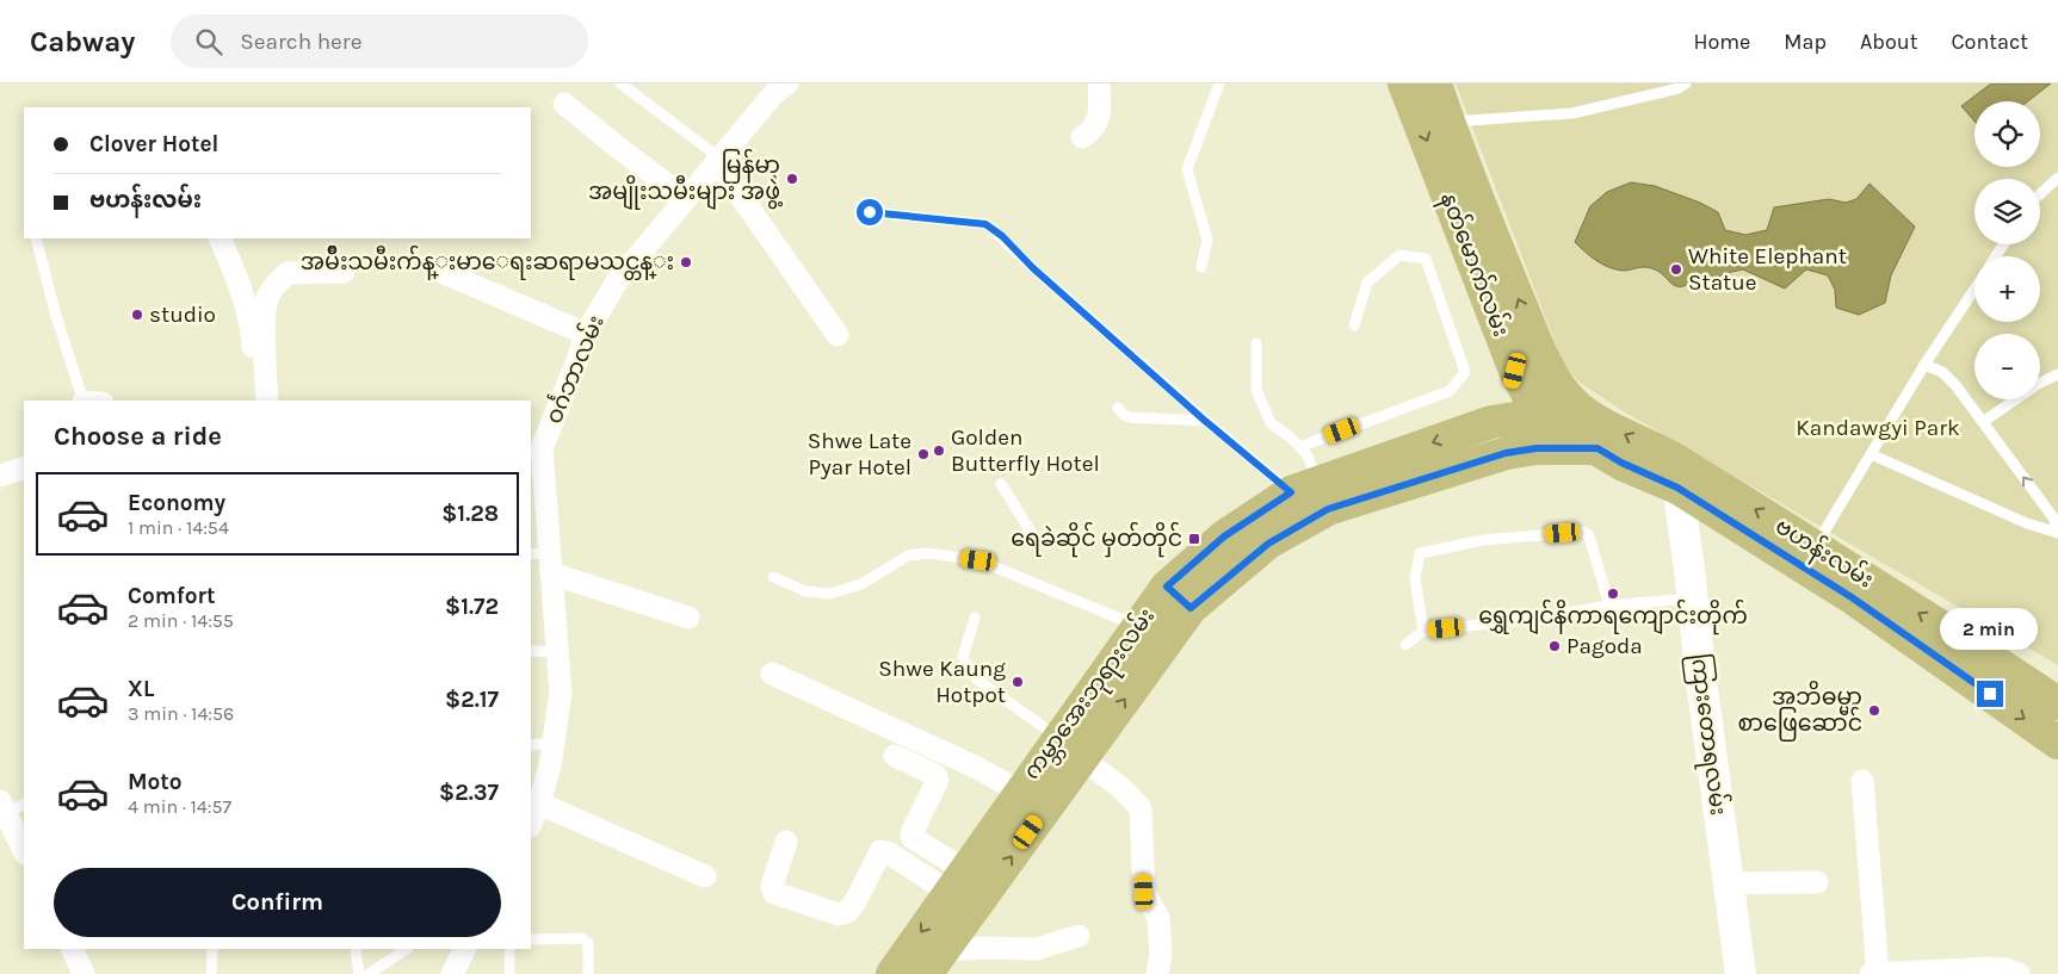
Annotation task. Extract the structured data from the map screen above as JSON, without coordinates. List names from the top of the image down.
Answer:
{
  "streets": {
    "main road": [
      "နတ်မောက်လမ်း",
      "ဗဟန်းလမ်း",
      "ကမ္ဘာအေးဘုရားလမ်း",
      "ကြားတောရလမ်း"
    ],
    "street": ["ဝင်္ဂဘာလမ်း"]
  },
  "crossings": [
    ["နတ်မောက်လမ်း", "ဗဟန်းလမ်း"],
    ["နတ်မောက်လမ်း", "ကမ္ဘာအေးဘုရားလမ်း"],
    ["ဗဟန်းလမ်း", "ကမ္ဘာအေးဘုရားလမ်း"],
    ["ဗဟန်းလမ်း", "ကြားတောရလမ်း"]
  ],
  "parks": ["Kandawgyi Park"],
  "places": {
    "other": [
      "မြန်မာ့ အမျိုးသမီးများ အဖွဲ့",
      "အမ်ိဳးသမီးက်န္းမာေရးဆရာမသင္တန္း",
      "White Elephant Statue",
      "studio",
      "Golden Butterfly Hotel",
      "Shwe Late Pyar Hotel",
      "ရွှေကျင်နိကာရကျောင်းတိုက်",
      "Pagoda",
      "Shwe Kaung Hotpot",
      "အဘိဓမ္မာ စာဖြေဆောင်"
    ],
    "transit": ["ရေခဲဆိုင် မှတ်တိုင်"]
  },
  "page": {
    "header": "Cabway",
    "search": "Search here",
    "nav": [
      "Home",
      "Map",
      "About",
      "Contact"
    ],
    "map_buttons": ["+", "−"],
    "banner": ["Clover Hotel", "ဗဟန်းလမ်း"],
    "heading": "Choose a ride",
    "list": [
      {
        "name": "Economy",
        "note": "1 min · 14:54",
        "value": "$1.28"
      },
      {
        "name": "Comfort",
        "note": "2 min · 14:55",
        "value": "$1.72"
      },
      {
        "name": "XL",
        "note": "3 min · 14:56",
        "value": "$2.17"
      },
      {
        "name": "Moto",
        "note": "4 min · 14:57",
        "value": "$2.37"
      }
    ],
    "bubble": "2 min",
    "buttons": "Confirm"
  }
}
